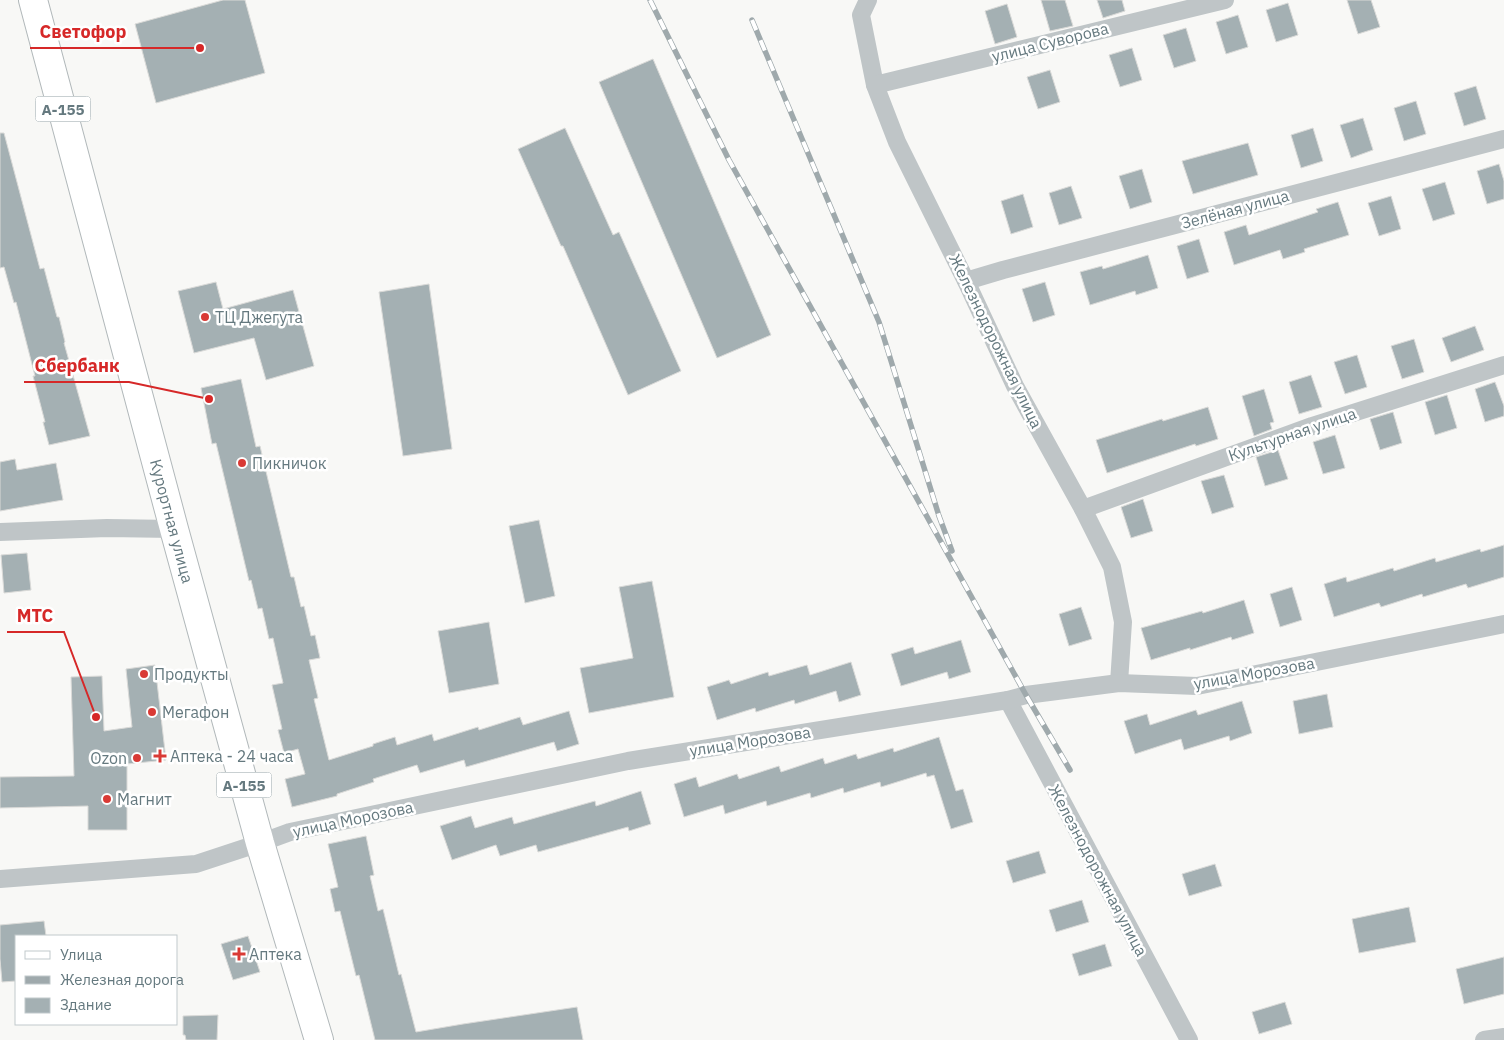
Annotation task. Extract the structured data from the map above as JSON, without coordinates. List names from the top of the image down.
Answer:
{
  "streets": {
    "main road": ["А-155", "Курортная улица"],
    "street": [
      "улица Суворова",
      "Зелёная улица",
      "Железнодорожная улица",
      "Культурная улица",
      "улица Морозова"
    ]
  },
  "crossings": [
    ["улица Суворова", "Железнодорожная улица"],
    ["Зелёная улица", "Железнодорожная улица"],
    ["Железнодорожная улица", "Культурная улица"],
    ["Железнодорожная улица", "улица Морозова"],
    ["Курортная улица", "улица Морозова"]
  ],
  "places": {
    "other": [
      "Светофор",
      "ТЦ Джегута",
      "Сбербанк",
      "Пикничок",
      "Продукты",
      "Мегафон",
      "МТС",
      "Ozon",
      "Магнит"
    ],
    "health": ["Аптека - 24 часа", "Аптека"]
  },
  "legend": ["Улица", "Железная дорога", "Здание"]
}
